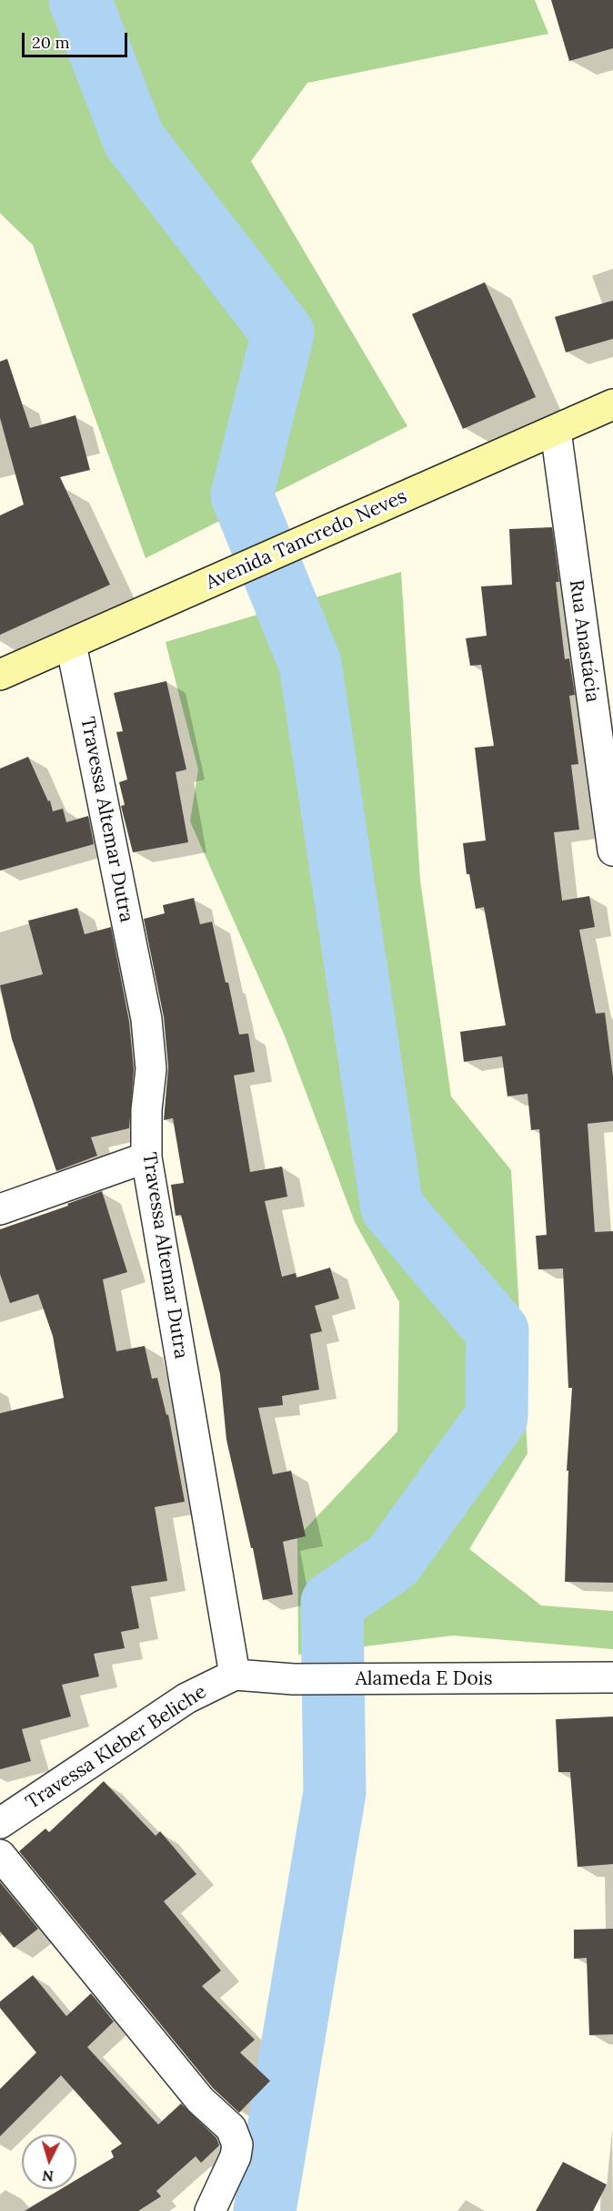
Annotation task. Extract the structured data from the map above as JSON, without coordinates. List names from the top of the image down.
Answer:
{
  "streets": {
    "street": [
      "Avenida Tancredo Neves",
      "Rua Anastácia",
      "Travessa Altemar Dutra",
      "Alameda E Dois",
      "Travessa Kleber Beliche"
    ]
  },
  "crossings": [
    ["Avenida Tancredo Neves", "Rua Anastácia"],
    ["Avenida Tancredo Neves", "Travessa Altemar Dutra"],
    ["Travessa Altemar Dutra", "Alameda E Dois"],
    ["Travessa Altemar Dutra", "Travessa Kleber Beliche"],
    ["Alameda E Dois", "Travessa Kleber Beliche"]
  ],
  "scale_bar": "20 m",
  "north": "bottom"
}
